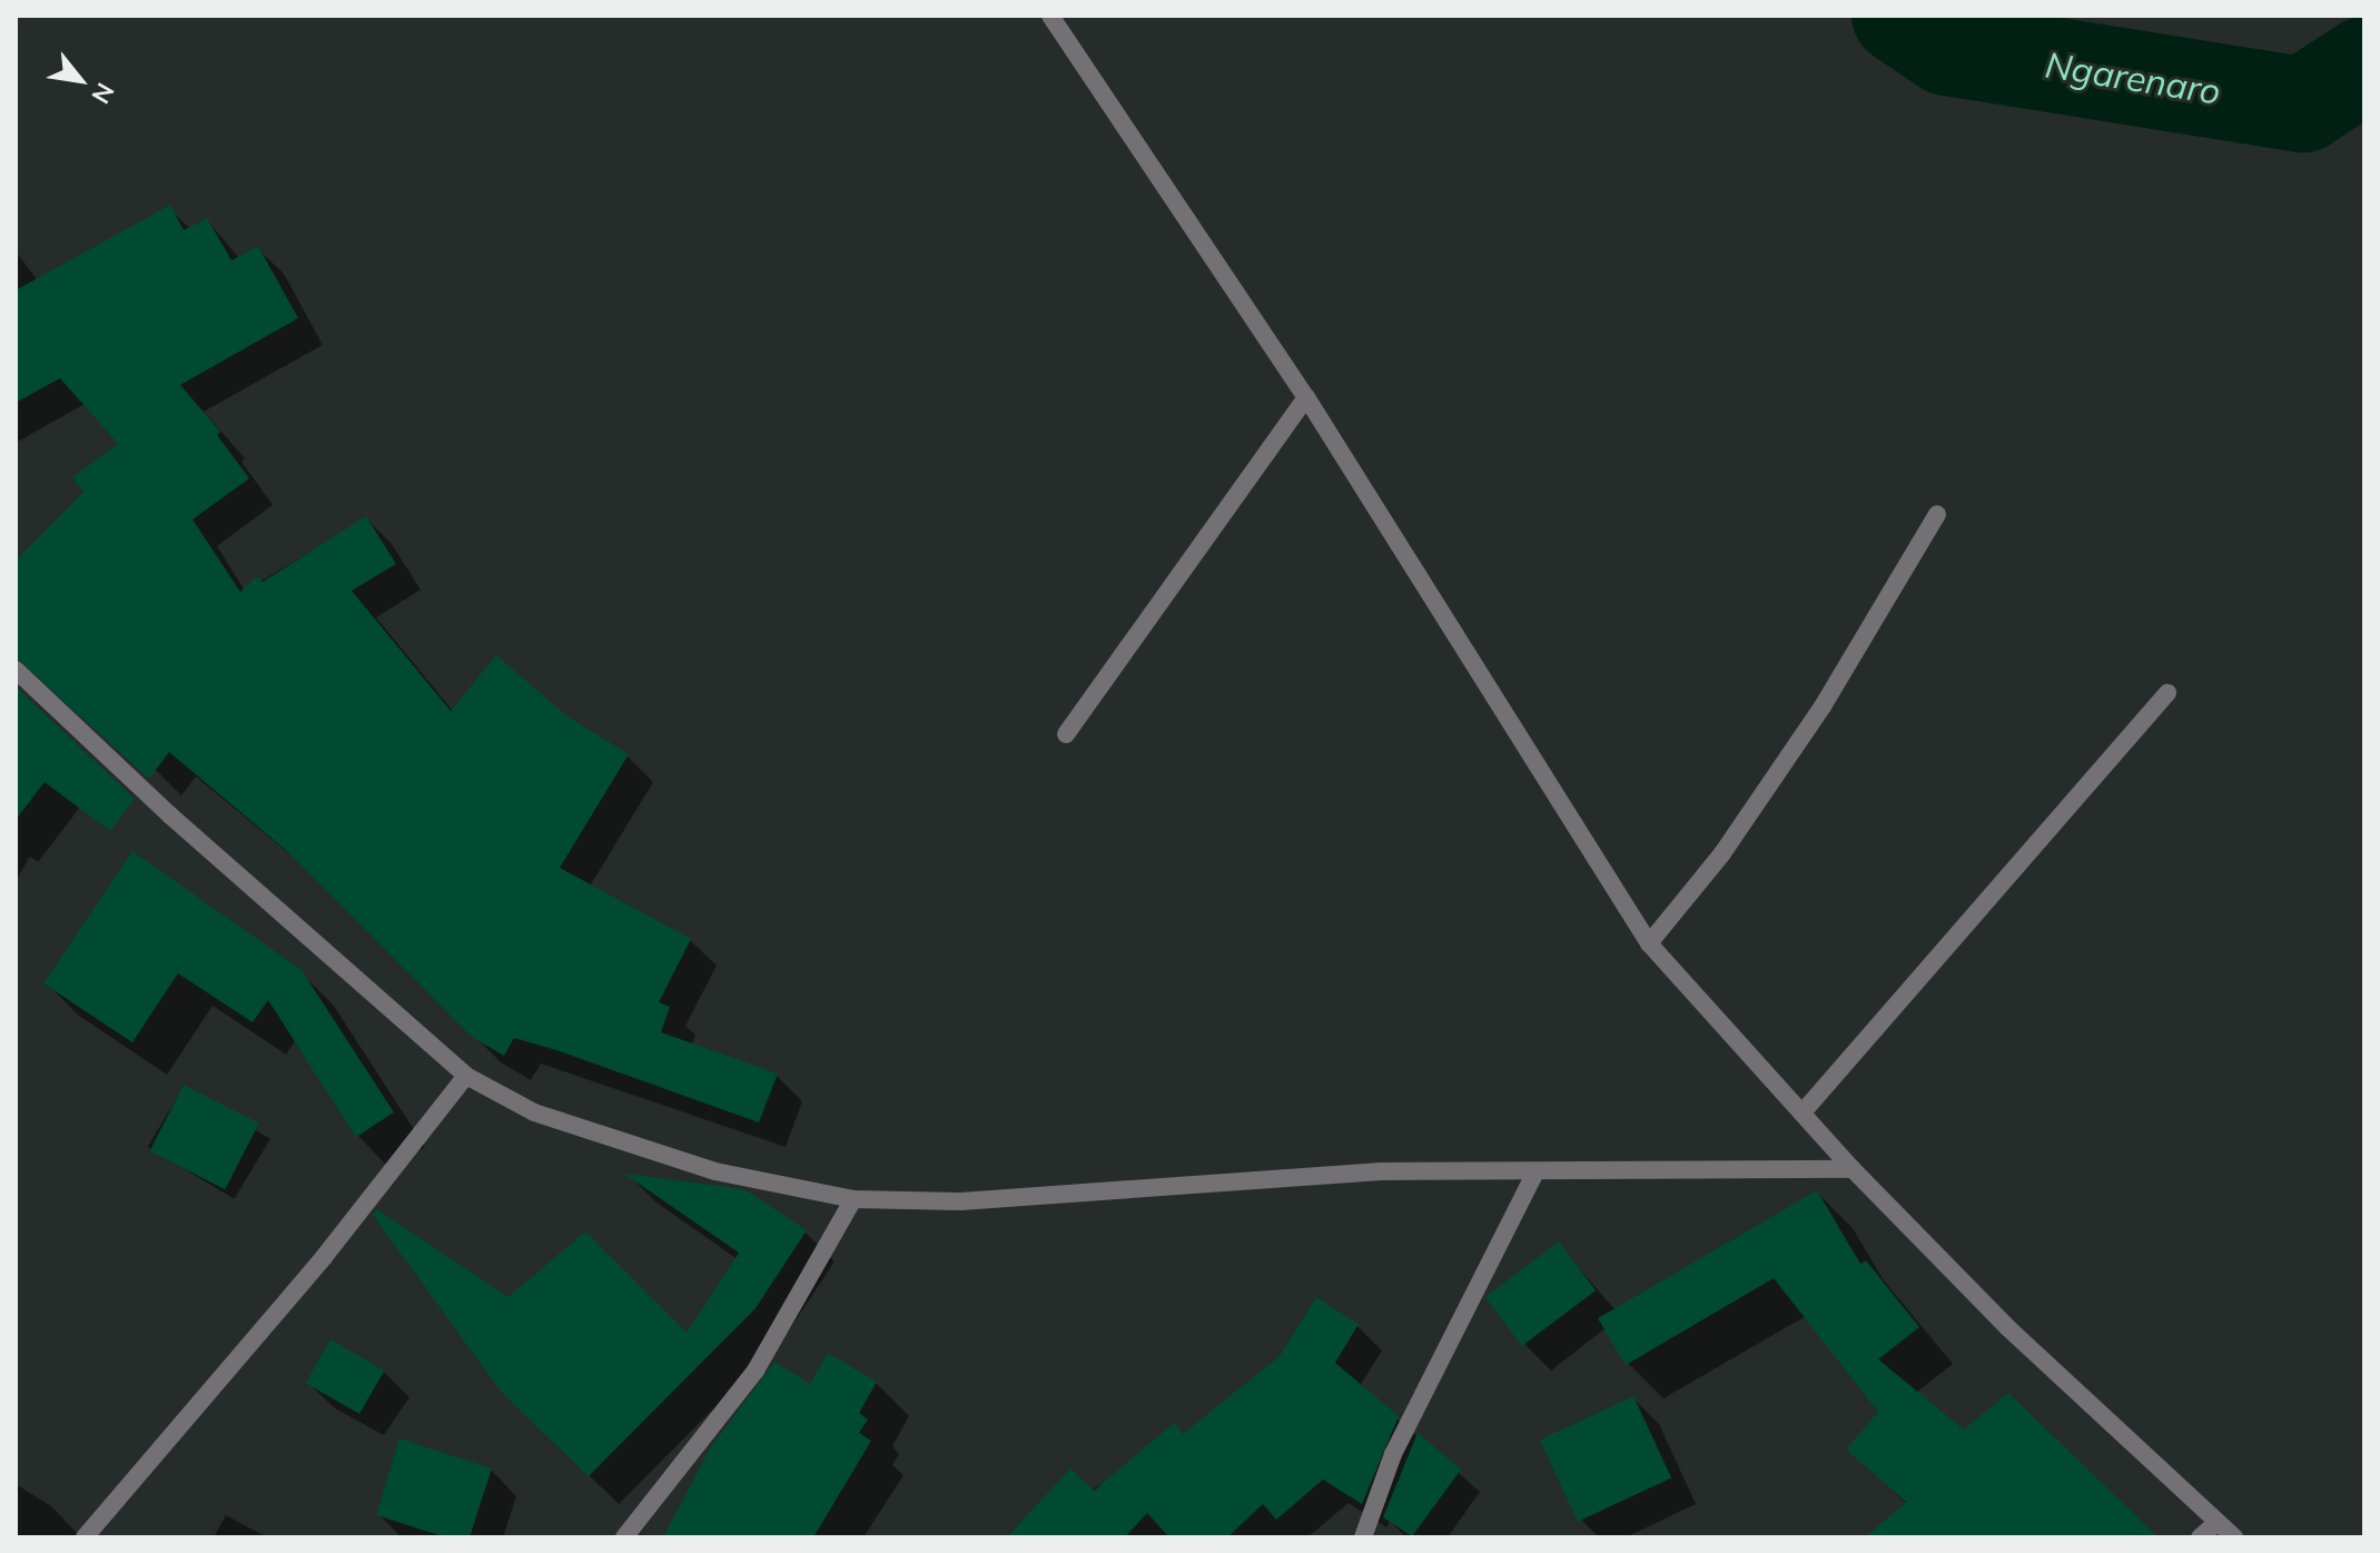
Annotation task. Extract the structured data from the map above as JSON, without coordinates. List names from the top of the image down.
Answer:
{
  "water": ["Ngarenaro"],
  "north": "bottom right"
}
